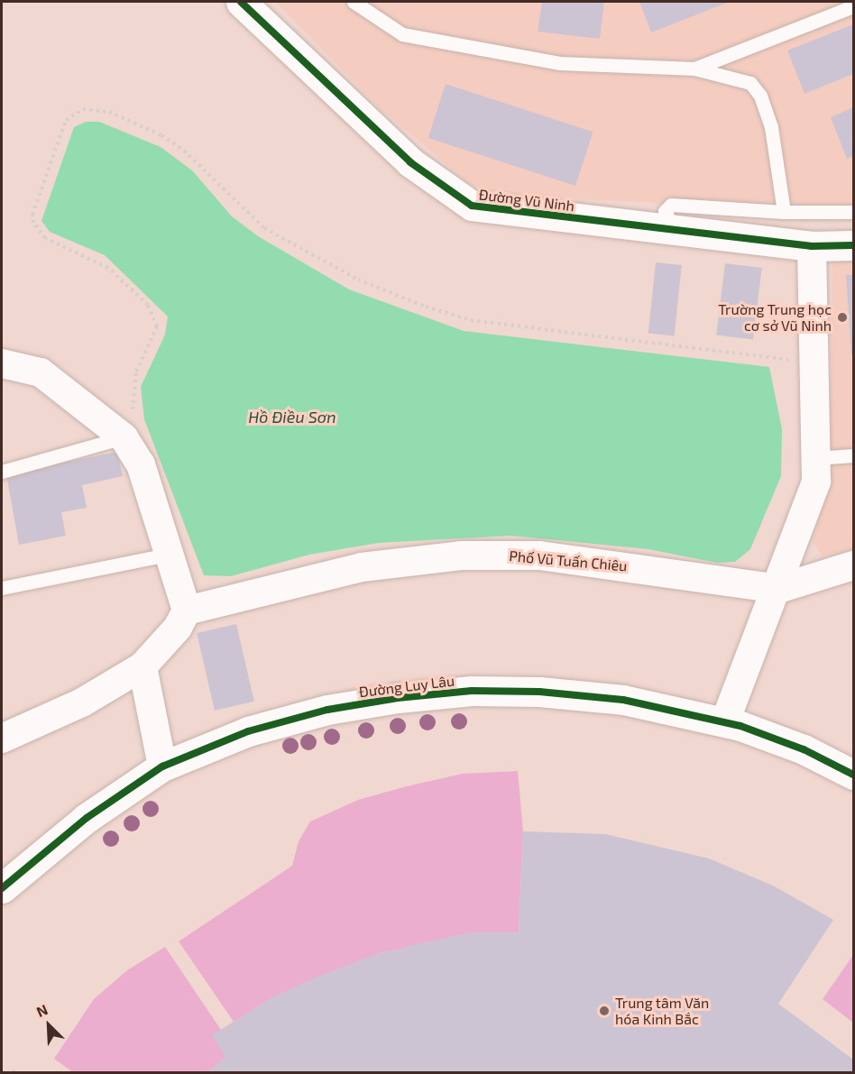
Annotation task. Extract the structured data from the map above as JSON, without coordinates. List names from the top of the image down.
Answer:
{
  "streets": {
    "street": ["Đường Vũ Ninh", "Phố Vũ Tuấn Chiêu", "Đường Luy Lâu"]
  },
  "water": ["Hồ Điều Sơn"],
  "places": ["Trường Trung học cơ sở Vũ Ninh", "Trung tâm Văn hóa Kinh Bắc"],
  "north": "top left"
}
